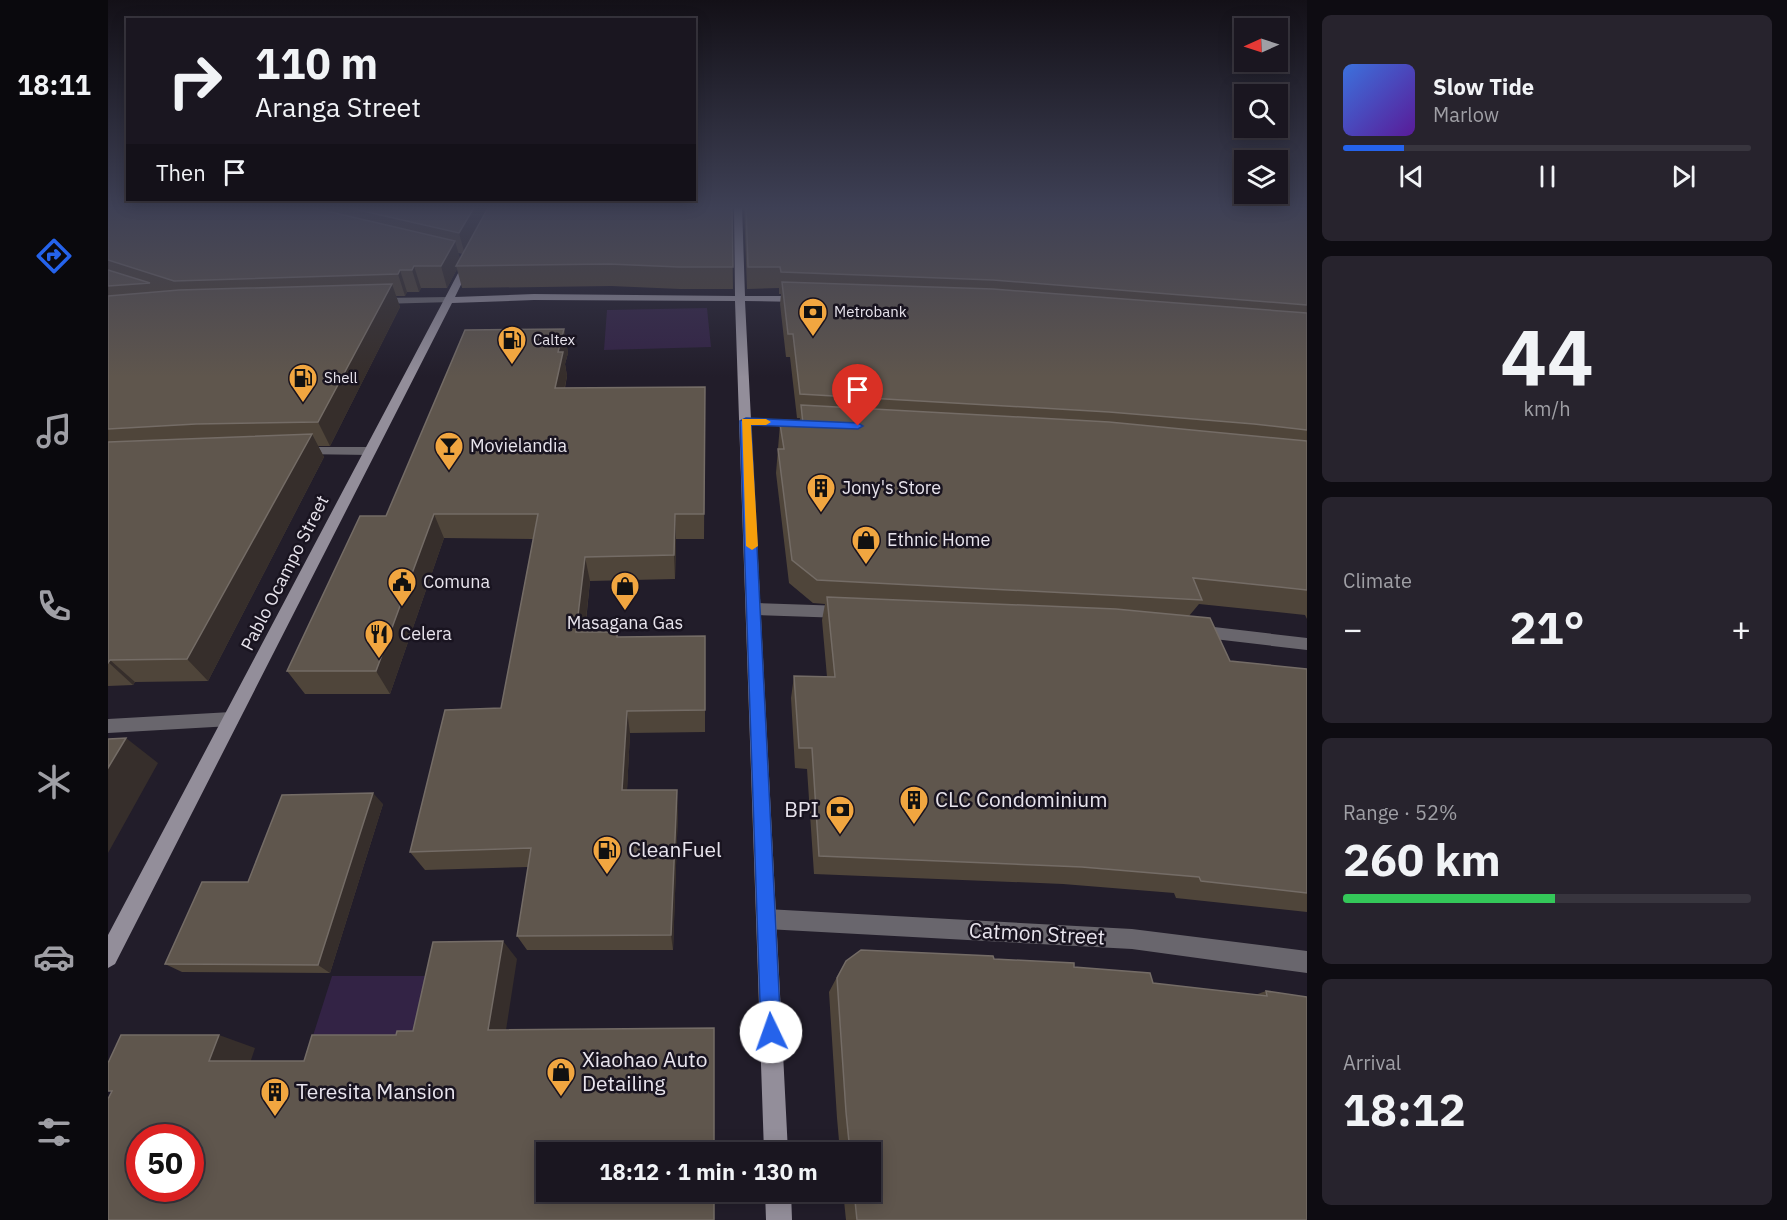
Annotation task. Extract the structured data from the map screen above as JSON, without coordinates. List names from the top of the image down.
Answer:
{
  "streets": {
    "main road": ["Pablo Ocampo Street"],
    "street": ["Catmon Street"]
  },
  "places": {
    "bank": ["Metrobank", "BPI"],
    "fuel station": ["Caltex", "Shell", "CleanFuel"],
    "bar": ["Movielandia"],
    "building": ["Jony's Store", "CLC Condominium", "Teresita Mansion"],
    "shop": ["Ethnic Home", "Masagana Gas", "Xiaohao Auto Detailing"],
    "public building": ["Comuna"],
    "restaurant": ["Celera"]
  },
  "north": "left",
  "page": {
    "tabs": "18:11",
    "turn": ["110 m", "Aranga Street"],
    "song": ["Slow Tide", "Marlow"],
    "then": "Then",
    "tile": [
      ["44", "km/h"],
      "Climate",
      ["Range · 52%", "260 km"],
      ["Arrival", "18:12"]
    ],
    "heat": ["−", "21°", "+"],
    "limit": "50",
    "trip": "18:12 · 1 min · 130 m"
  }
}
